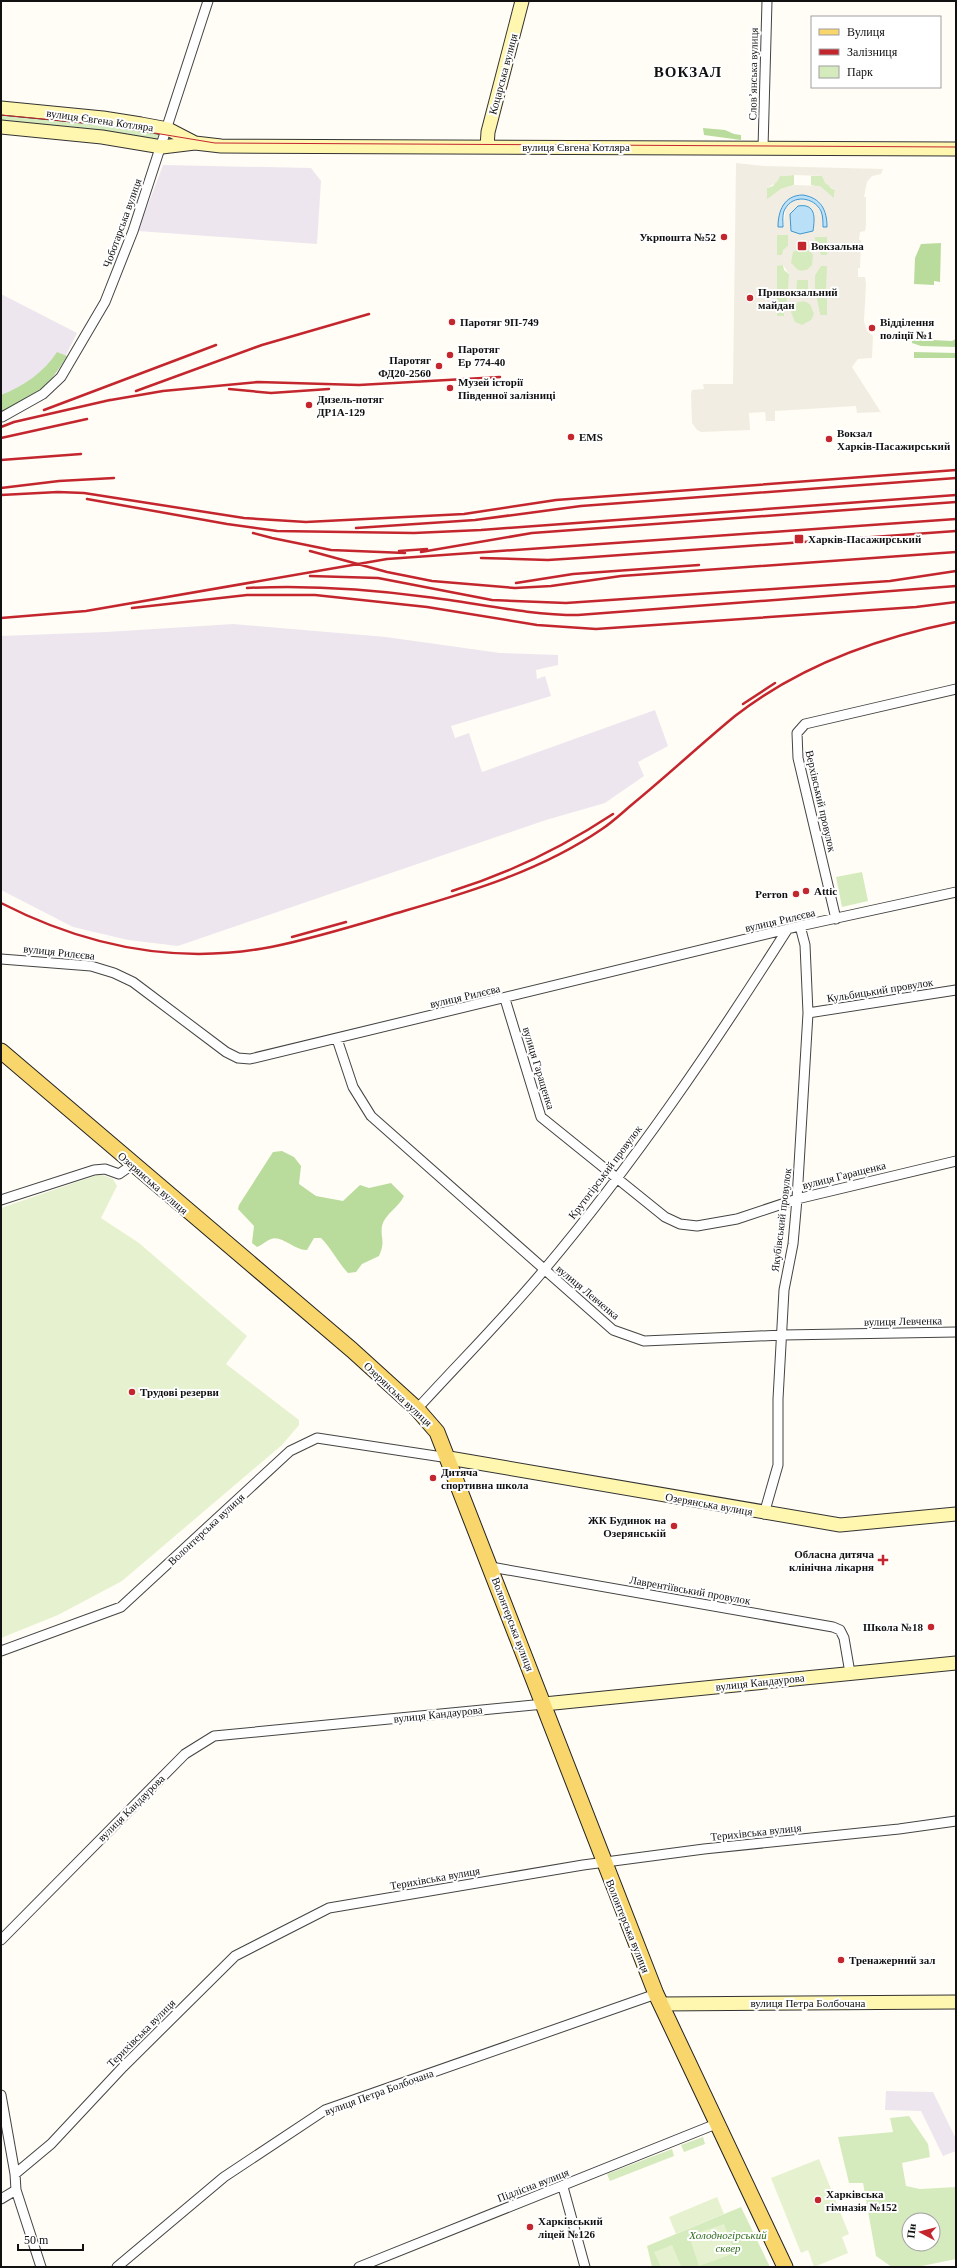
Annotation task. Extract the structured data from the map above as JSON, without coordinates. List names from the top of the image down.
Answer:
{
  "streets": {
    "main road": [
      "Коцарська вулиця",
      "вулиця Євгена Котляра",
      "Озерянська вулиця",
      "Волонтерська вулиця",
      "вулиця Кандаурова",
      "вулиця Петра Болбочана"
    ],
    "street": [
      "Слов’янська вулиця",
      "Чоботарська вулиця",
      "Верхівський провулок",
      "вулиця Рилєєва",
      "Кульбицький провулок",
      "вулиця Гаращенка",
      "Крутогірський провулок",
      "Якубівський провулок",
      "вулиця Левченка",
      "Лаврентіївський провулок",
      "Терихівська вулиця",
      "Підлісна вулиця"
    ]
  },
  "crossings": [
    ["Коцарська вулиця", "вулиця Євгена Котляра"],
    ["Слов’янська вулиця", "вулиця Євгена Котляра"],
    ["вулиця Євгена Котляра", "Чоботарська вулиця"],
    ["Верхівський провулок", "вулиця Рилєєва"],
    ["вулиця Рилєєва", "вулиця Гаращенка"],
    ["вулиця Рилєєва", "Крутогірський провулок"],
    ["вулиця Рилєєва", "Якубівський провулок"],
    ["вулиця Рилєєва", "вулиця Левченка"],
    ["Кульбицький провулок", "Якубівський провулок"],
    ["вулиця Гаращенка", "Крутогірський провулок"],
    ["вулиця Гаращенка", "Якубівський провулок"],
    ["Крутогірський провулок", "Озерянська вулиця"],
    ["Крутогірський провулок", "вулиця Левченка"],
    ["Озерянська вулиця", "Якубівський провулок"],
    ["Озерянська вулиця", "Волонтерська вулиця"],
    ["Якубівський провулок", "вулиця Левченка"],
    ["Волонтерська вулиця", "Лаврентіївський провулок"],
    ["Волонтерська вулиця", "вулиця Кандаурова"],
    ["Волонтерська вулиця", "Терихівська вулиця"],
    ["Волонтерська вулиця", "вулиця Петра Болбочана"],
    ["Волонтерська вулиця", "Підлісна вулиця"],
    ["Лаврентіївський провулок", "вулиця Кандаурова"]
  ],
  "districts": ["ВОКЗАЛ"],
  "parks": ["Холодногірський сквер"],
  "places": {
    "other": [
      "Укрпошта №52",
      "Привокзальний майдан",
      "Паротяг 9П-749",
      "Відділення поліції №1",
      "Паротяг Ер 774-40",
      "Паротяг ФД20-2560",
      "Музей історії Південної залізниці",
      "Дизель-потяг ДР1А-129",
      "EMS",
      "Вокзал Харків-Пасажирський",
      "Attic",
      "Perron",
      "Трудові резерви",
      "Дитяча спортивна школа",
      "ЖК Будинок на Озерянській",
      "Школа №18",
      "Тренажерний зал",
      "Харківська гімназія №152",
      "Харківський ліцей №126"
    ],
    "transit": ["Вокзальна", "Харків-Пасажирський"],
    "health": ["Обласна дитяча клінічна лікарня"]
  },
  "legend": ["Вулиця", "Залізниця", "Парк"],
  "scale_bar": "50 m",
  "north": "left"
}
